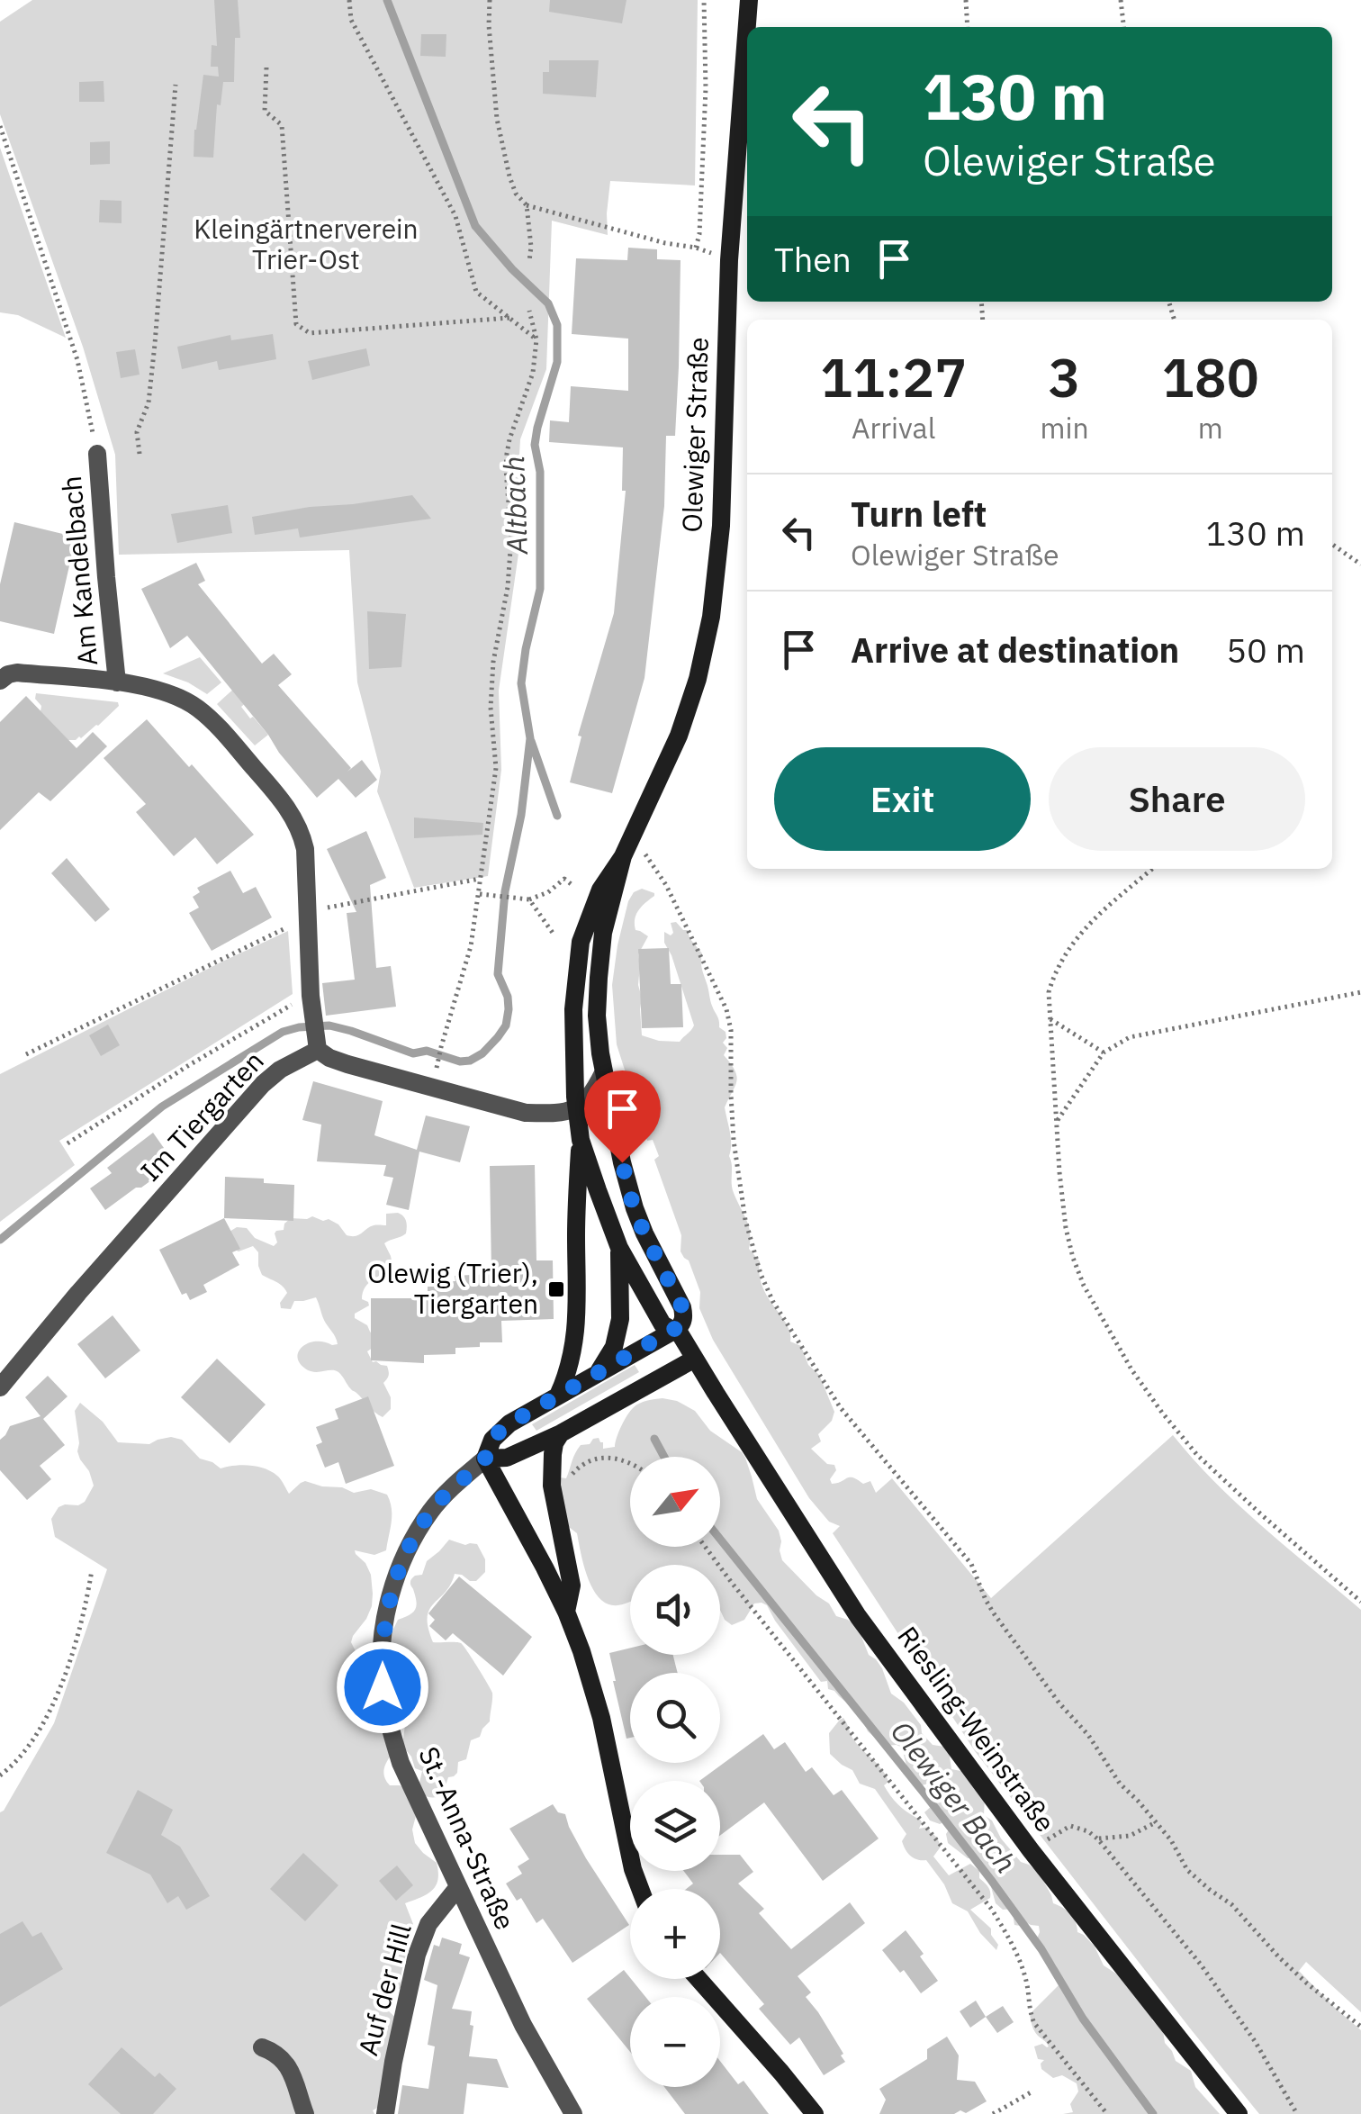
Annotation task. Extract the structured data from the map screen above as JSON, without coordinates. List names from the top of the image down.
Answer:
{
  "streets": {
    "main road": ["Olewiger Straße", "Riesling-Weinstraße", "St.-Anna-Straße"],
    "street": ["Am Kandelbach", "Im Tiergarten", "Auf der Hill"]
  },
  "crossings": [
    ["Olewiger Straße", "Riesling-Weinstraße"],
    ["Olewiger Straße", "St.-Anna-Straße"],
    ["Am Kandelbach", "Im Tiergarten"],
    ["St.-Anna-Straße", "Auf der Hill"]
  ],
  "water": ["Altbach", "Olewiger Bach"],
  "parks": ["Kleingärtnerverein Trier-Ost"],
  "places": {
    "transit": ["Olewig (Trier), Tiergarten"]
  },
  "north": "top right",
  "page": {
    "turn": ["130 m", "Olewiger Straße"],
    "then": "Then",
    "eta": [
      "11:27",
      "Arrival",
      "3",
      "min",
      "180",
      "m"
    ],
    "list": [
      {
        "name": "Turn left",
        "note": "Olewiger Straße",
        "value": "130 m"
      },
      {
        "name": "Arrive at destination",
        "value": "50 m"
      }
    ],
    "buttons": ["Exit", "Share"],
    "map_buttons": ["+", "−"]
  }
}
